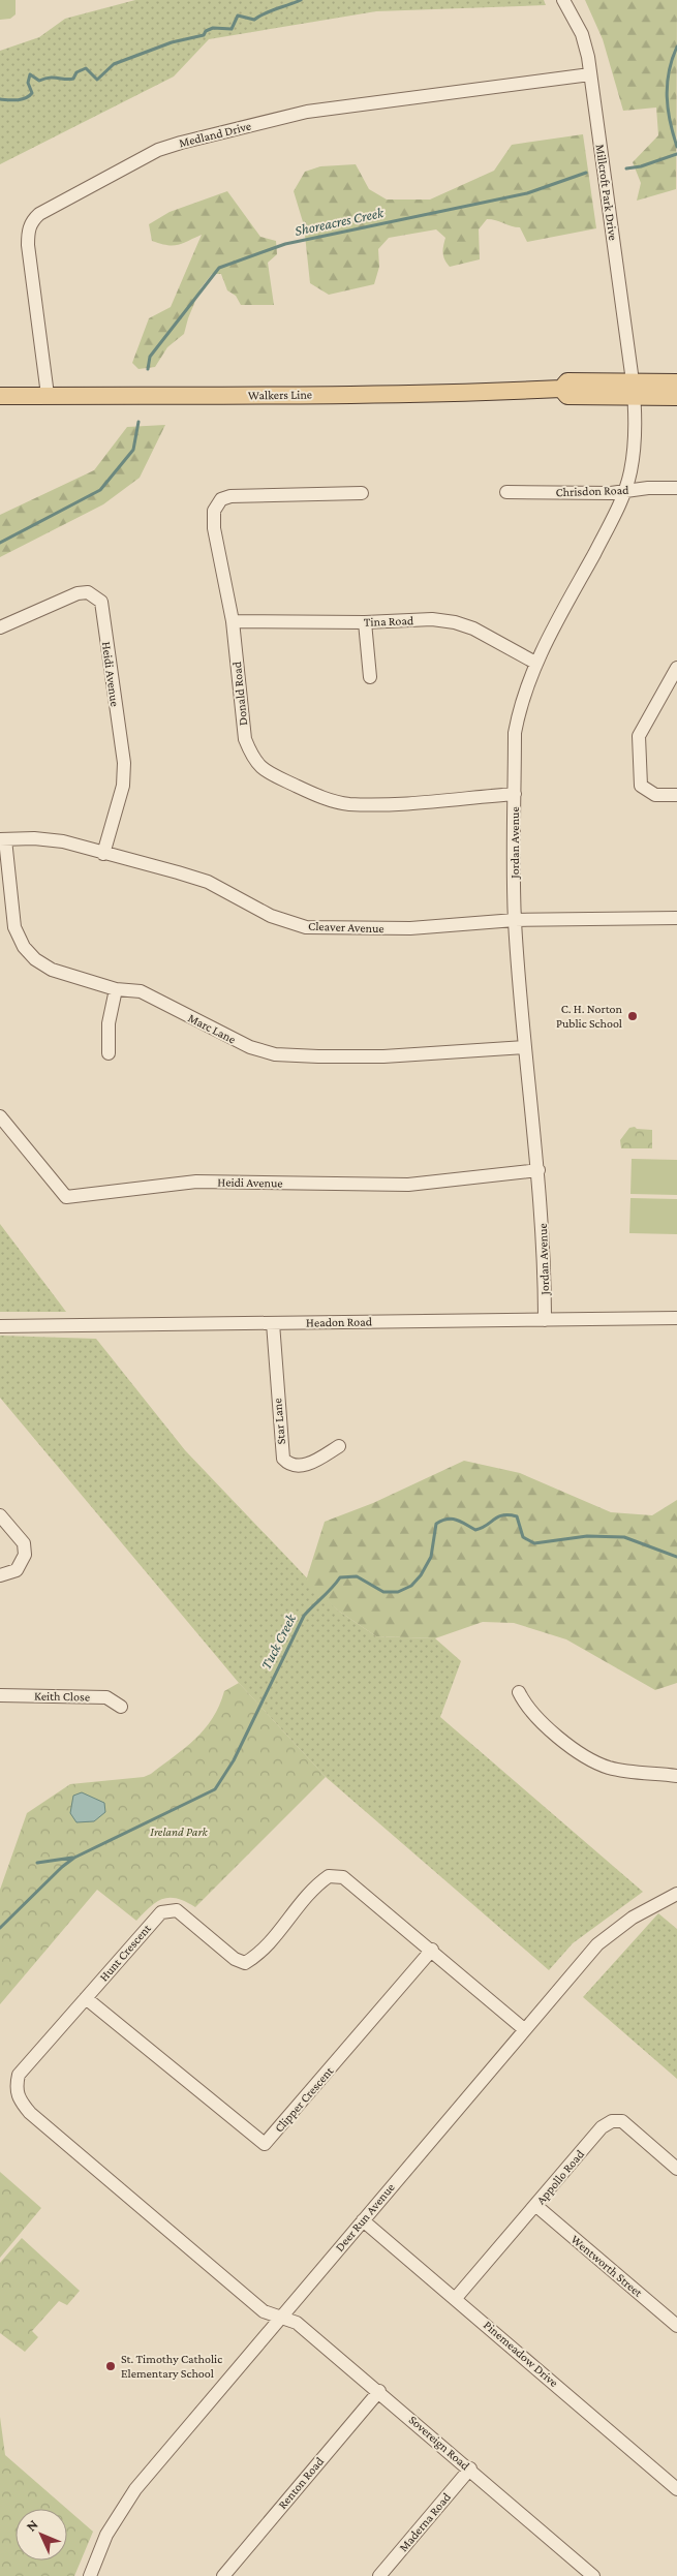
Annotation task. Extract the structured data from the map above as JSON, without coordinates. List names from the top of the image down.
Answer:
{
  "streets": {
    "main road": ["Walkers Line"],
    "street": [
      "Medland Drive",
      "Millcroft Park Drive",
      "Chrisdon Road",
      "Tina Road",
      "Heidi Avenue",
      "Donald Road",
      "Jordan Avenue",
      "Cleaver Avenue",
      "Marc Lane",
      "Headon Road",
      "Star Lane",
      "Keith Close",
      "Hunt Crescent",
      "Clipper Crescent",
      "Appollo Road",
      "Deer Run Avenue",
      "Wentworth Street",
      "Pinemeadow Drive",
      "Sovereign Road",
      "Renton Road",
      "Maderna Road"
    ]
  },
  "crossings": [
    ["Medland Drive", "Millcroft Park Drive"],
    ["Medland Drive", "Walkers Line"],
    ["Millcroft Park Drive", "Walkers Line"],
    ["Millcroft Park Drive", "Jordan Avenue"],
    ["Walkers Line", "Jordan Avenue"],
    ["Chrisdon Road", "Jordan Avenue"],
    ["Tina Road", "Donald Road"],
    ["Tina Road", "Jordan Avenue"],
    ["Heidi Avenue", "Jordan Avenue"],
    ["Heidi Avenue", "Cleaver Avenue"],
    ["Donald Road", "Jordan Avenue"],
    ["Jordan Avenue", "Cleaver Avenue"],
    ["Jordan Avenue", "Marc Lane"],
    ["Jordan Avenue", "Headon Road"],
    ["Cleaver Avenue", "Marc Lane"],
    ["Headon Road", "Star Lane"],
    ["Hunt Crescent", "Clipper Crescent"],
    ["Hunt Crescent", "Deer Run Avenue"],
    ["Hunt Crescent", "Sovereign Road"],
    ["Appollo Road", "Wentworth Street"],
    ["Appollo Road", "Pinemeadow Drive"],
    ["Deer Run Avenue", "Pinemeadow Drive"],
    ["Deer Run Avenue", "Sovereign Road"],
    ["Sovereign Road", "Renton Road"],
    ["Sovereign Road", "Maderna Road"]
  ],
  "water": ["Shoreacres Creek", "Tuck Creek"],
  "parks": ["Ireland Park"],
  "places": ["C. H. Norton Public School", "St. Timothy Catholic Elementary School"],
  "north": "top left"
}
